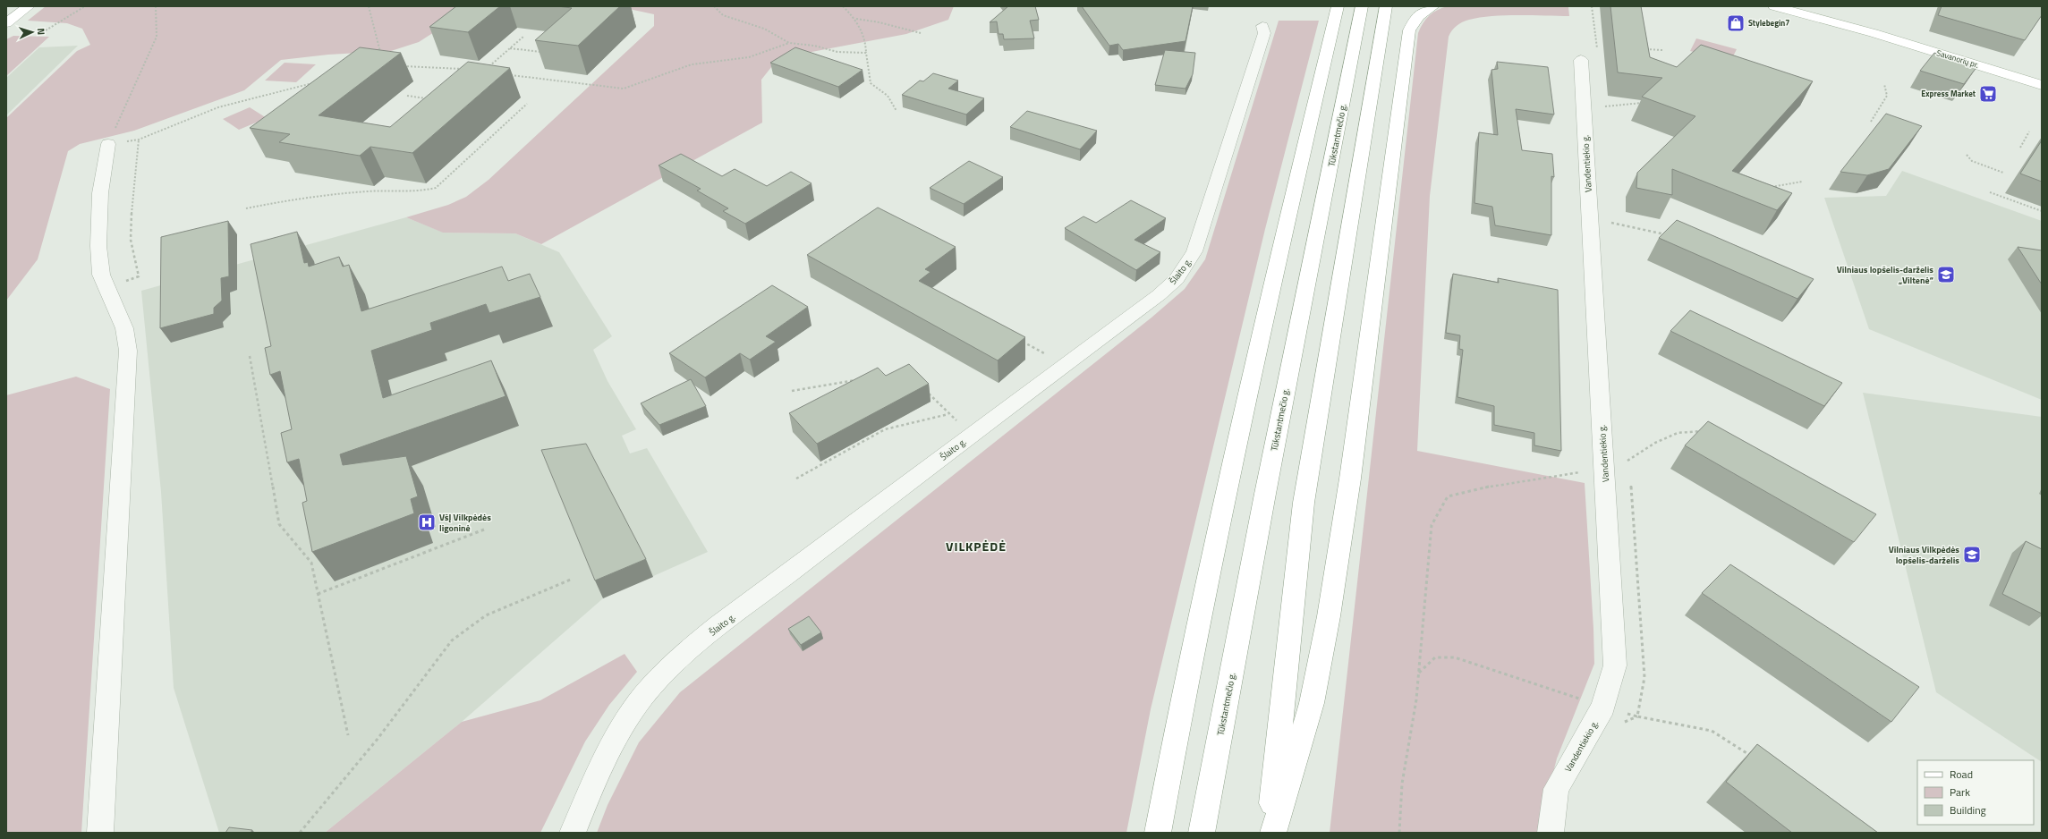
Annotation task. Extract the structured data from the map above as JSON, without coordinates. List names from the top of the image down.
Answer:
{
  "streets": {
    "main road": ["Savanorių pr.", "Tūkstantmečio g."],
    "street": ["Vandentiekio g.", "Šlaito g."]
  },
  "districts": ["VILKPĖDĖ"],
  "places": {
    "shop": ["Stylebegin7"],
    "supermarket": ["Express Market"],
    "school or university": ["Vilniaus lopšelis-darželis „Viltenė“", "Vilniaus Vilkpėdės lopšelis-darželis"],
    "hospital": ["VšĮ Vilkpėdės ligoninė"]
  },
  "legend": ["Road", "Park", "Building"],
  "north": "right"
}
